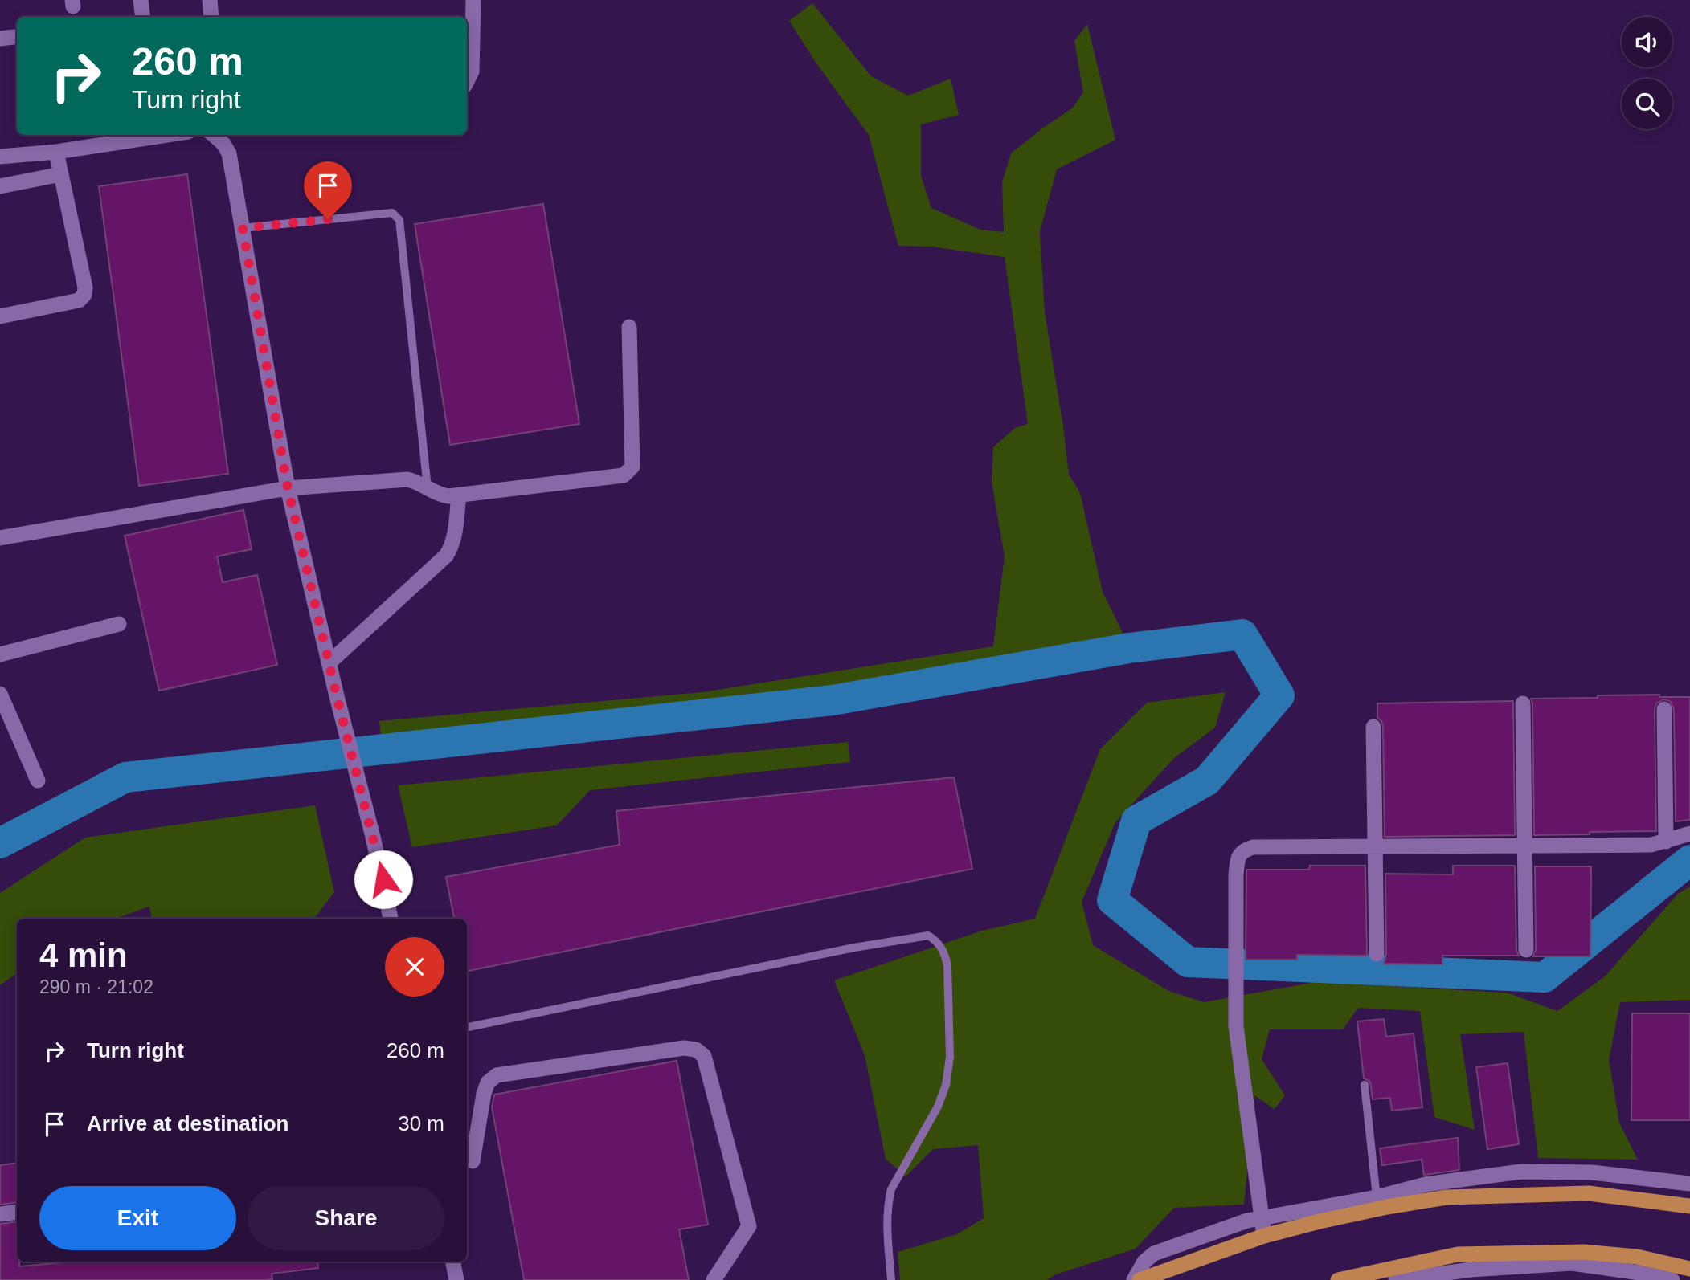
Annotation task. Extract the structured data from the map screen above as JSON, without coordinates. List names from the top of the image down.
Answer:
{
  "page": {
    "turn": ["260 m", "Turn right"],
    "heading": ["4 min", "290 m · 21:02"],
    "list": [
      {
        "name": "Turn right",
        "value": "260 m"
      },
      {
        "name": "Arrive at destination",
        "value": "30 m"
      }
    ],
    "buttons": ["Exit", "Share"]
  }
}
